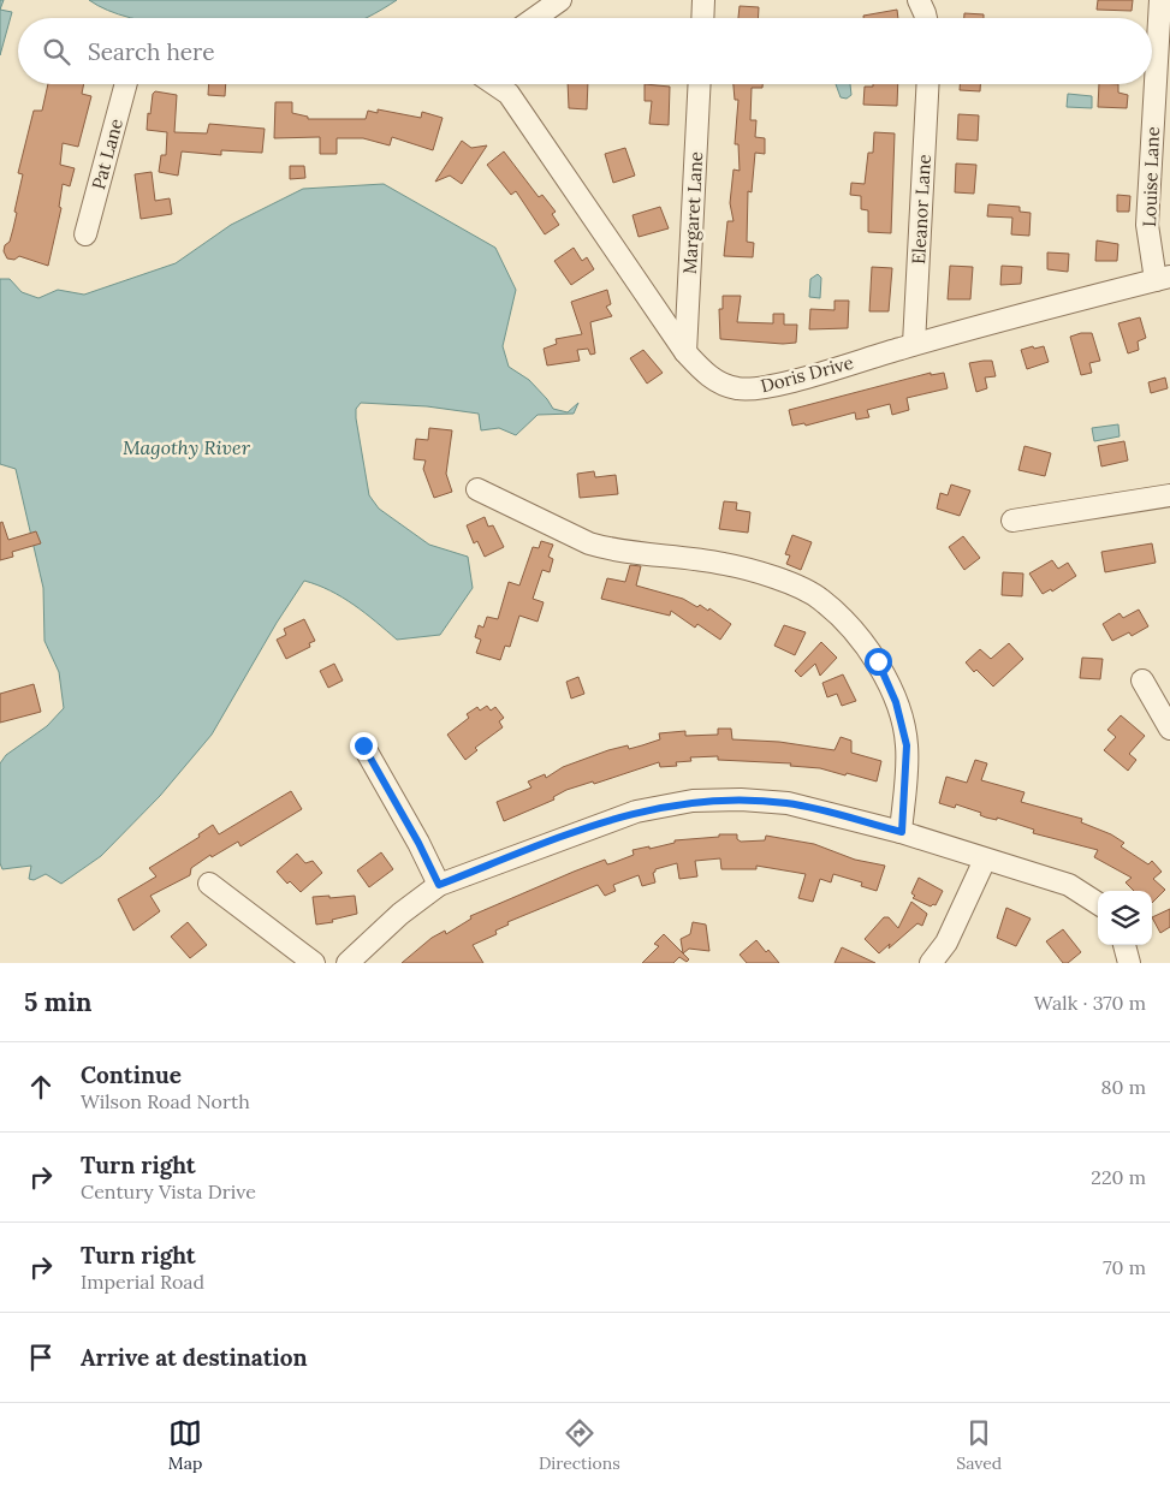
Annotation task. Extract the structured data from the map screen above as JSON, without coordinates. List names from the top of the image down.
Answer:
{
  "streets": {
    "street": [
      "Pat Lane",
      "Louise Lane",
      "Eleanor Lane",
      "Margaret Lane",
      "Doris Drive"
    ]
  },
  "crossings": [
    ["Louise Lane", "Doris Drive"],
    ["Eleanor Lane", "Doris Drive"],
    ["Margaret Lane", "Doris Drive"]
  ],
  "water": ["Magothy River"],
  "page": {
    "search": "Search here",
    "heading": ["5 min", "Walk · 370 m"],
    "list": [
      ["Continue", "Wilson Road North", "80 m"],
      ["Turn right", "Century Vista Drive", "220 m"],
      ["Turn right", "Imperial Road", "70 m"],
      "Arrive at destination"
    ],
    "nav": ["Map", "Directions", "Saved"]
  }
}
